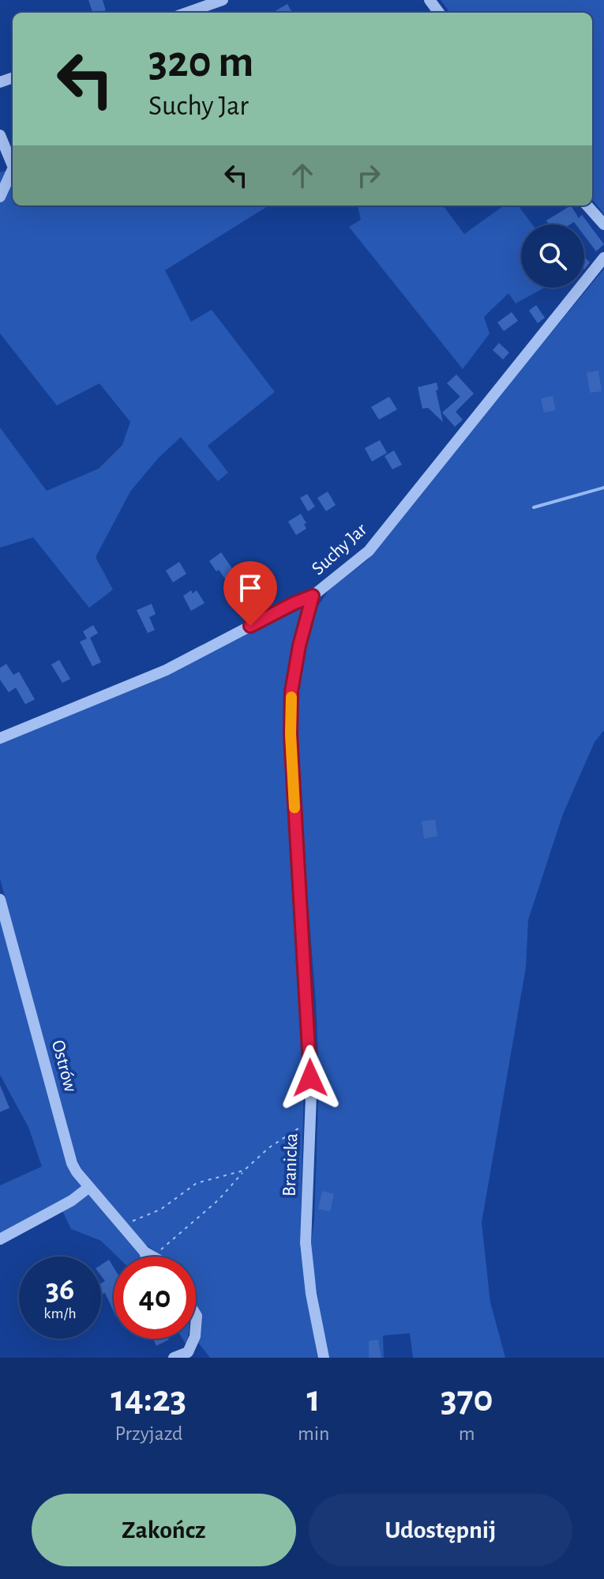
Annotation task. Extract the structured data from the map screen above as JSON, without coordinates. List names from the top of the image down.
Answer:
{
  "streets": {
    "street": ["Suchy Jar", "Ostrów", "Branicka"]
  },
  "crossings": [
    ["Suchy Jar", "Branicka"]
  ],
  "page": {
    "turn": ["320 m", "Suchy Jar"],
    "speed": "36 km/h",
    "limit": "40",
    "eta": [
      "14:23",
      "Przyjazd",
      "1",
      "min",
      "370",
      "m"
    ],
    "buttons": ["Zakończ", "Udostępnij"]
  }
}
